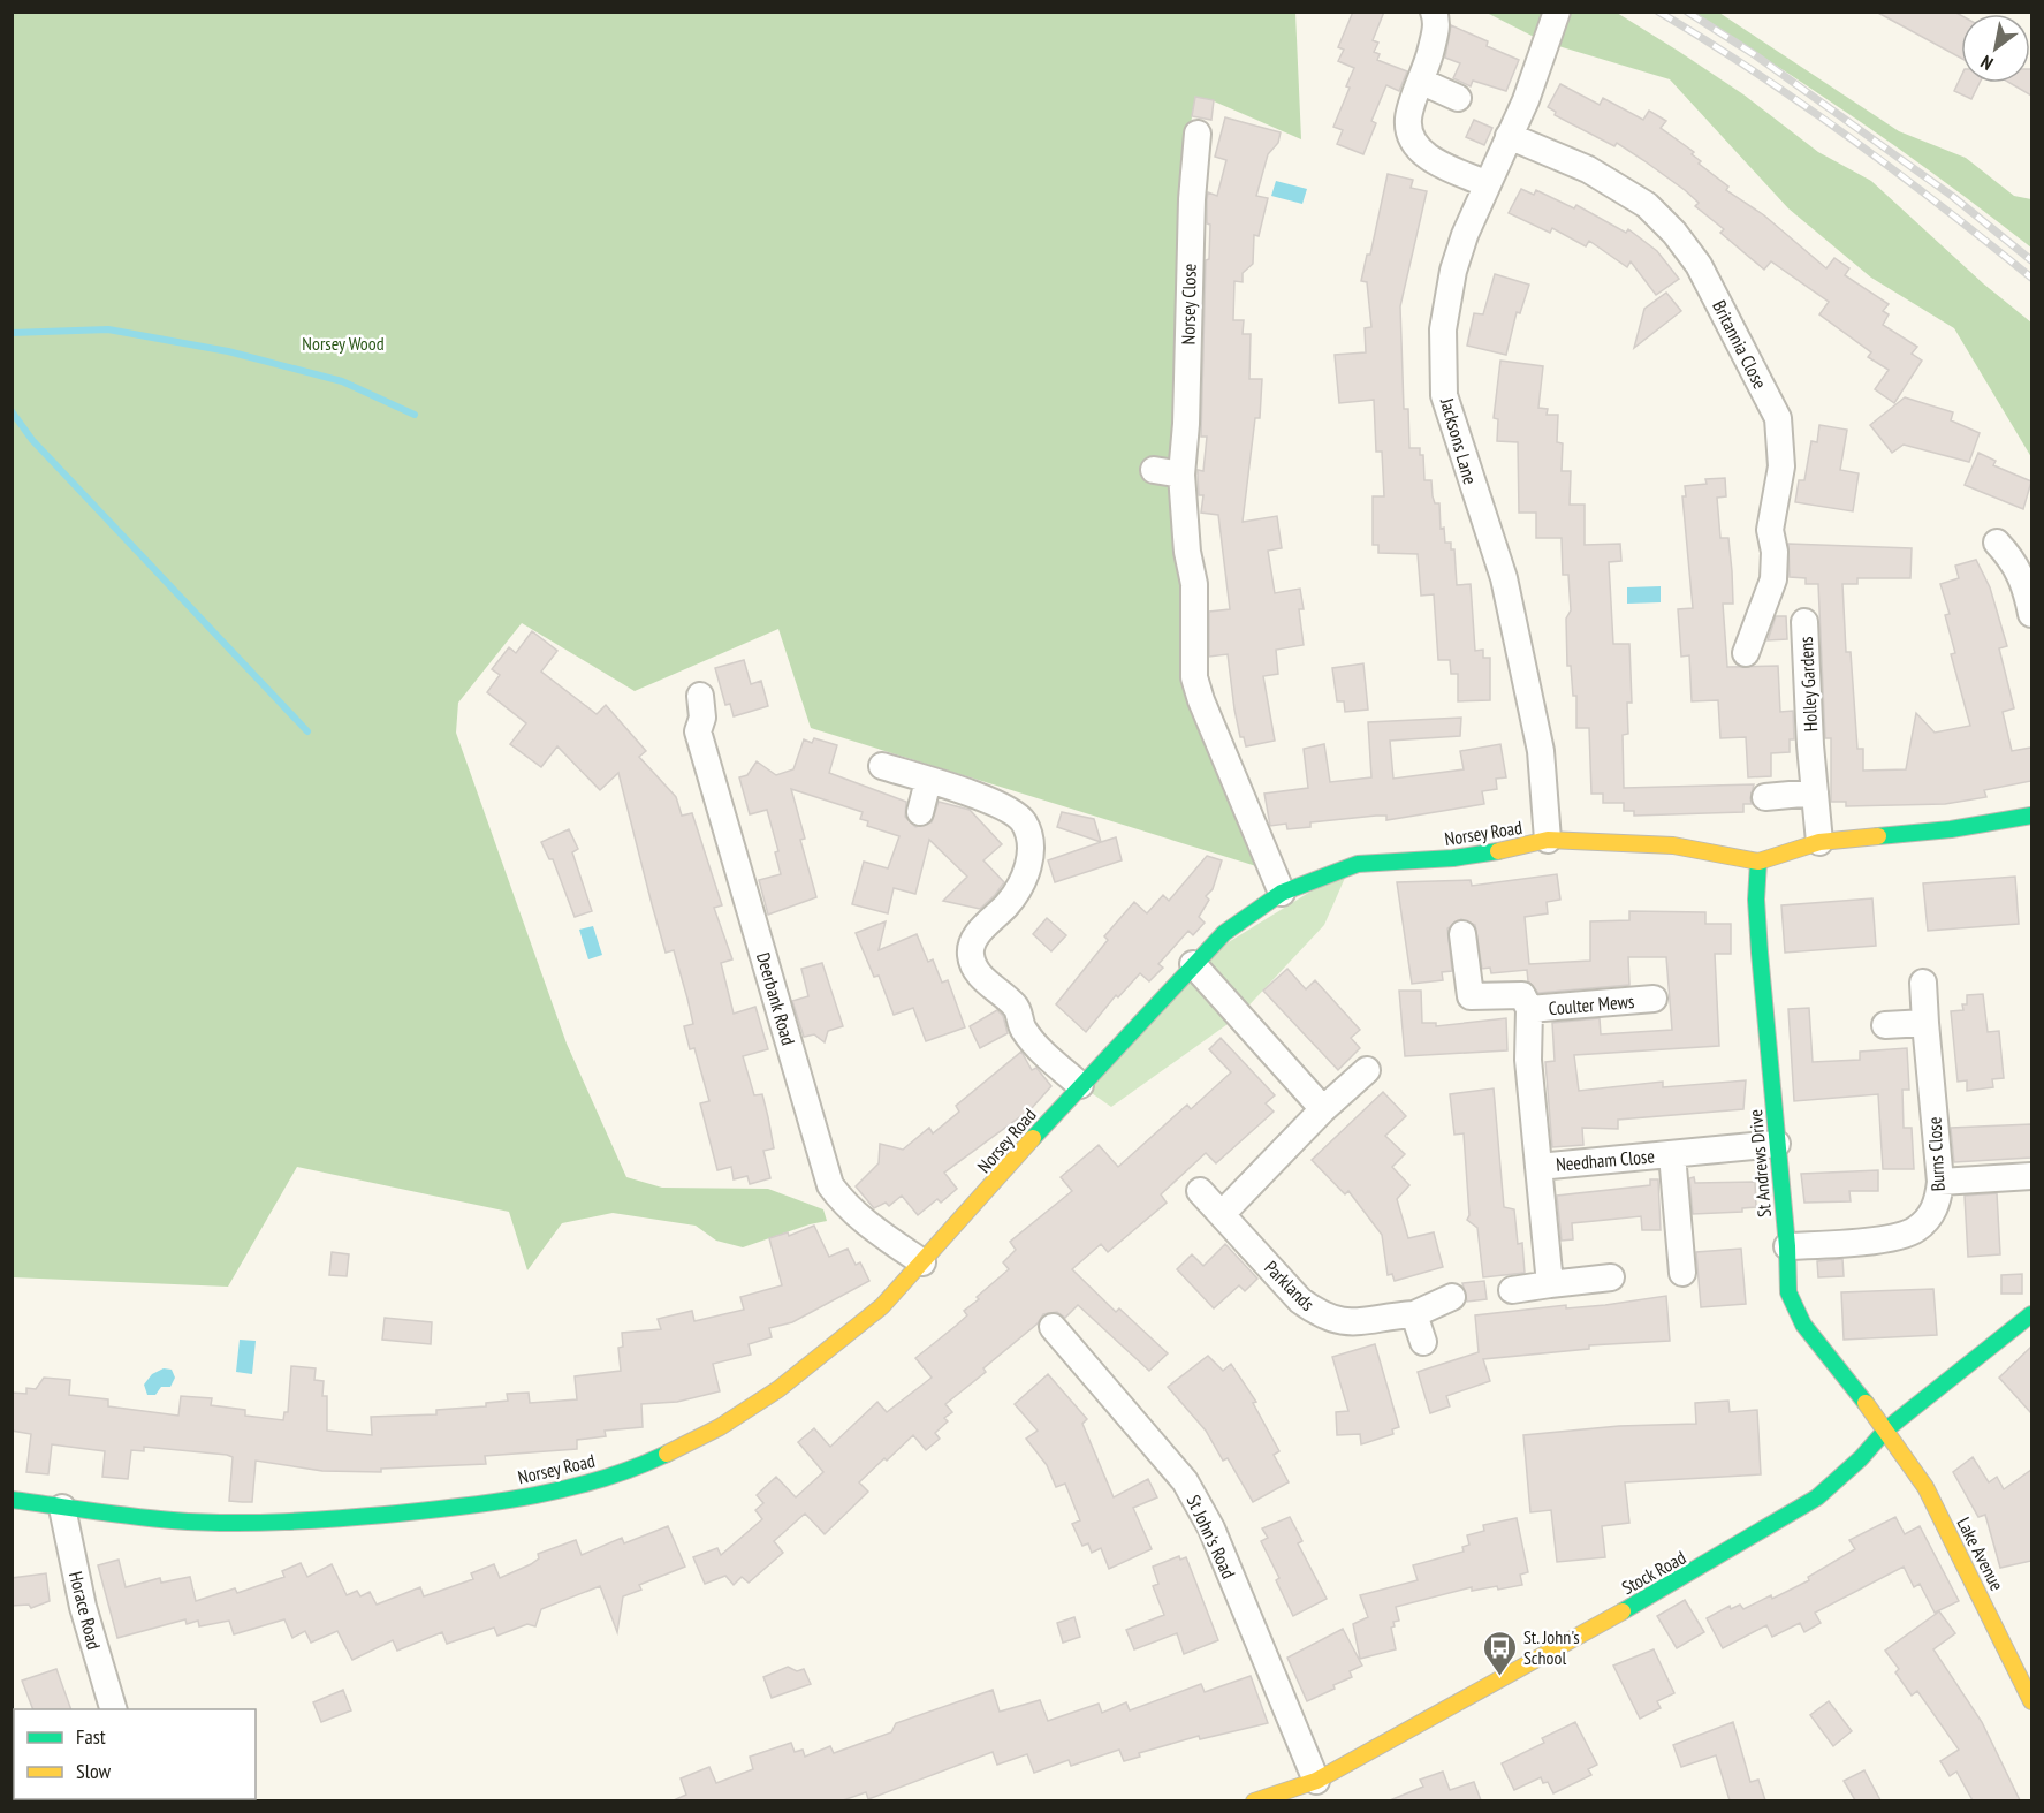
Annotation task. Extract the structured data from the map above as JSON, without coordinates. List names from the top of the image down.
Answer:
{
  "streets": {
    "street": [
      "Norsey Close",
      "Britannia Close",
      "Jacksons Lane",
      "Holley Gardens",
      "Norsey Road",
      "Deerbank Road",
      "Coulter Mews",
      "Burns Close",
      "Needham Close",
      "St Andrews Drive",
      "Parklands",
      "St John's Road",
      "Lake Avenue",
      "Stock Road",
      "Horace Road"
    ]
  },
  "crossings": [
    ["Norsey Close", "Norsey Road"],
    ["Britannia Close", "Jacksons Lane"],
    ["Jacksons Lane", "Norsey Road"],
    ["Holley Gardens", "Norsey Road"],
    ["Norsey Road", "Deerbank Road"],
    ["Norsey Road", "St Andrews Drive"],
    ["Norsey Road", "Horace Road"],
    ["Coulter Mews", "Needham Close"],
    ["Burns Close", "St Andrews Drive"],
    ["Needham Close", "St Andrews Drive"],
    ["St Andrews Drive", "Lake Avenue"],
    ["St Andrews Drive", "Stock Road"],
    ["St John's Road", "Stock Road"],
    ["Lake Avenue", "Stock Road"]
  ],
  "parks": ["Norsey Wood"],
  "places": {
    "bus stop": ["St. John's School"]
  },
  "legend": ["Fast", "Slow"],
  "north": "bottom left"
}
